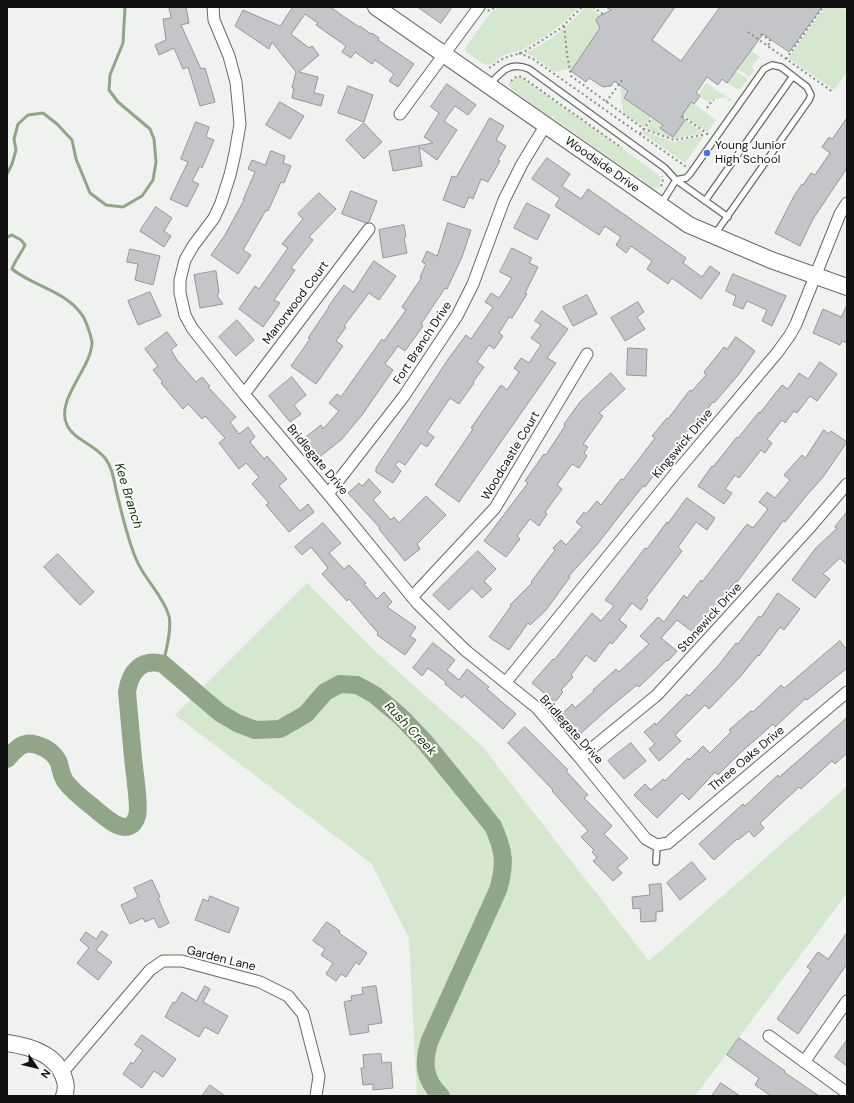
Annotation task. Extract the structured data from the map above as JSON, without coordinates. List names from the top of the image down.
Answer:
{
  "streets": {
    "street": [
      "Woodside Drive",
      "Manorwood Court",
      "Fort Branch Drive",
      "Kingswick Drive",
      "Woodcastle Court",
      "Bridlegate Drive",
      "Stonewick Drive",
      "Three Oaks Drive",
      "Garden Lane"
    ]
  },
  "crossings": [
    ["Woodside Drive", "Fort Branch Drive"],
    ["Woodside Drive", "Kingswick Drive"],
    ["Manorwood Court", "Bridlegate Drive"],
    ["Fort Branch Drive", "Bridlegate Drive"],
    ["Kingswick Drive", "Bridlegate Drive"],
    ["Woodcastle Court", "Bridlegate Drive"],
    ["Bridlegate Drive", "Stonewick Drive"],
    ["Bridlegate Drive", "Three Oaks Drive"]
  ],
  "water": ["Kee Branch", "Rush Creek"],
  "places": ["Young Junior High School"],
  "north": "bottom right"
}
